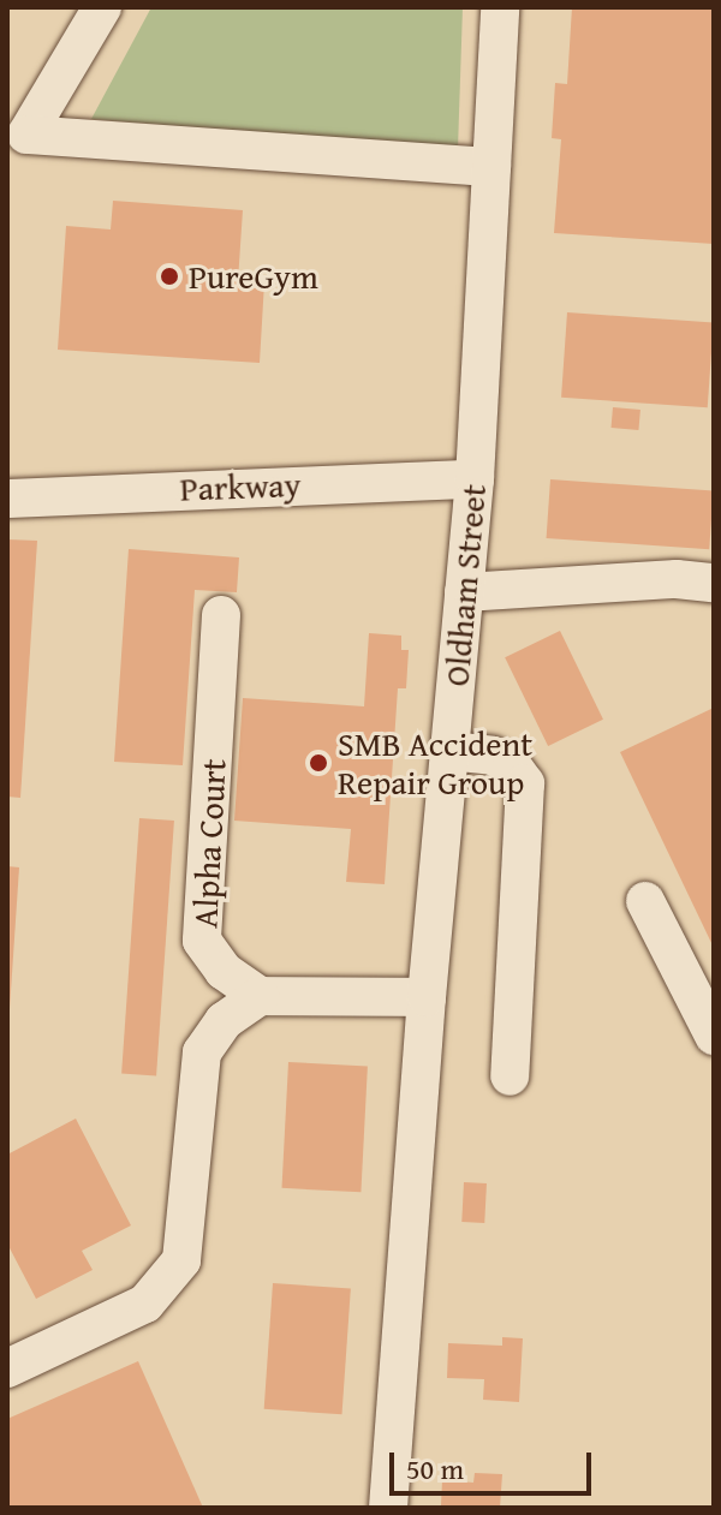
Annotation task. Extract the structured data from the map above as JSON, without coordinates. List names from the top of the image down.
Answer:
{
  "streets": {
    "street": ["Parkway", "Oldham Street", "Alpha Court"]
  },
  "crossings": [
    ["Parkway", "Oldham Street"]
  ],
  "places": ["PureGym", "SMB Accident Repair Group"],
  "scale_bar": "50 m"
}
